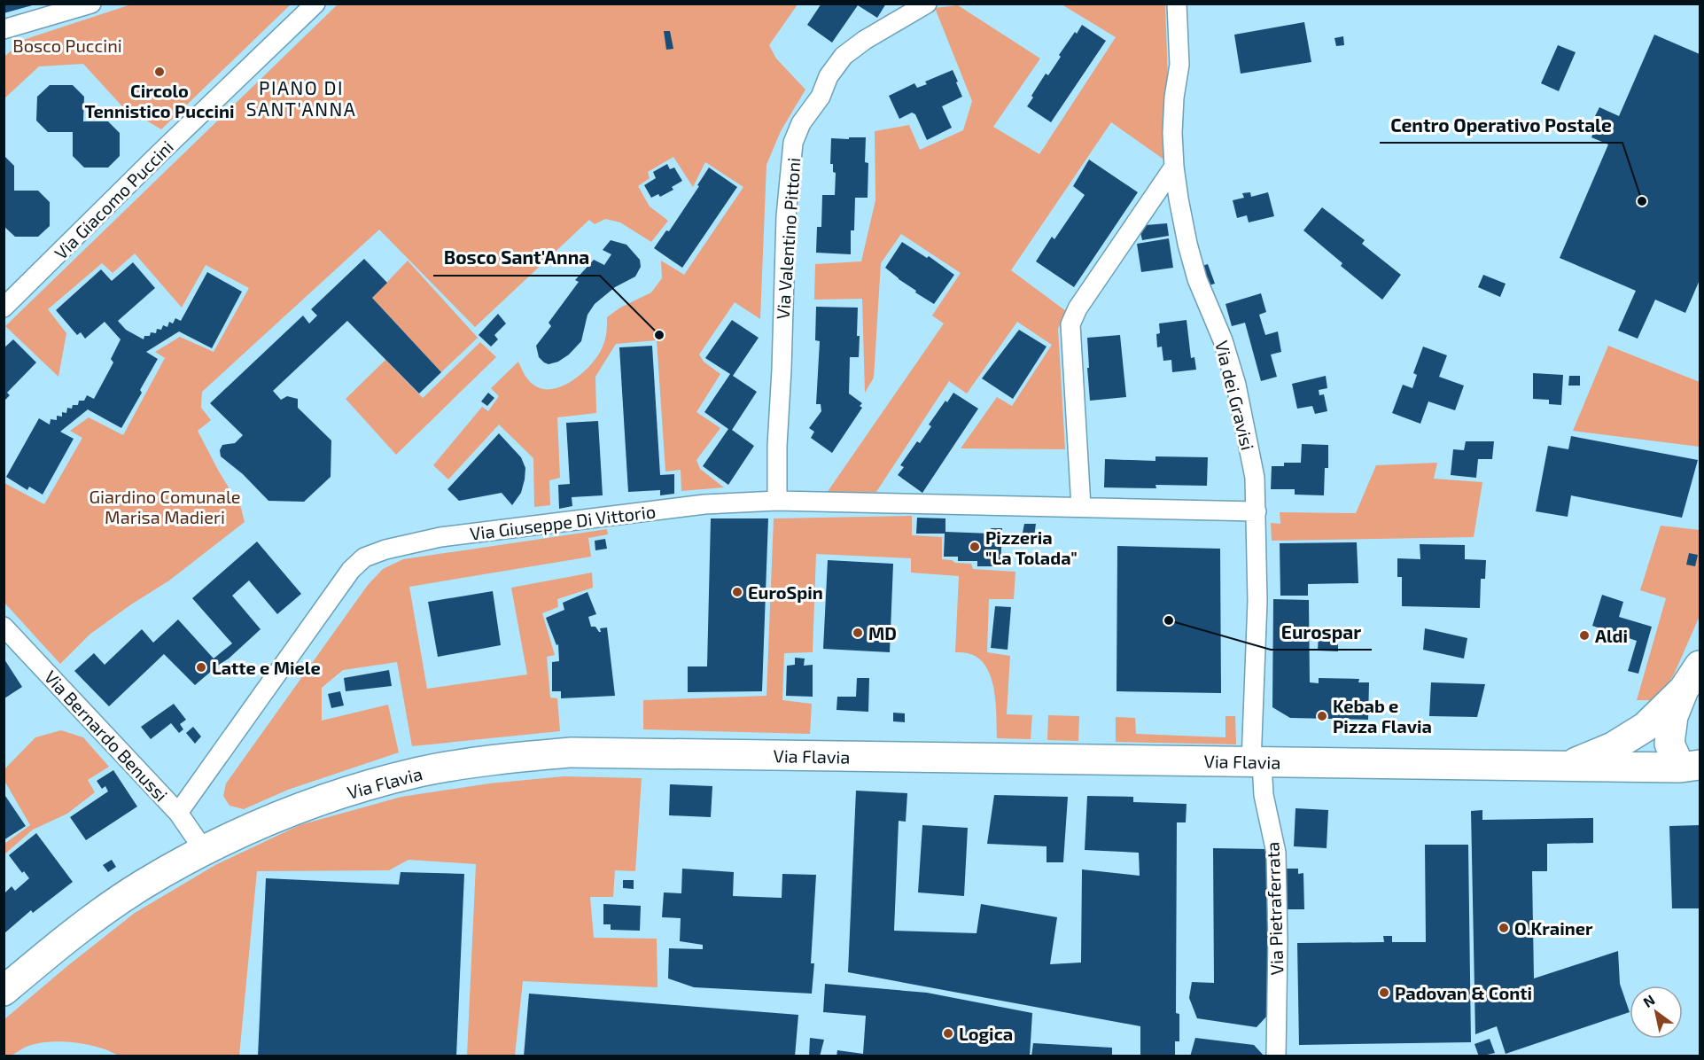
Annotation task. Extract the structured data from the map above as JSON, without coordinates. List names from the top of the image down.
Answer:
{
  "streets": {
    "main road": ["Via Flavia"],
    "street": [
      "Via Giacomo Puccini",
      "Via Valentino Pittoni",
      "Via dei Gravisi",
      "Via Giuseppe Di Vittorio",
      "Via Bernardo Benussi",
      "Via Pietraferrata"
    ]
  },
  "crossings": [
    ["Via Valentino Pittoni", "Via Giuseppe Di Vittorio"],
    ["Via dei Gravisi", "Via Giuseppe Di Vittorio"],
    ["Via dei Gravisi", "Via Flavia"],
    ["Via dei Gravisi", "Via Pietraferrata"],
    ["Via Giuseppe Di Vittorio", "Via Bernardo Benussi"],
    ["Via Bernardo Benussi", "Via Flavia"],
    ["Via Flavia", "Via Pietraferrata"]
  ],
  "districts": ["PIANO DI SANT'ANNA"],
  "parks": ["Bosco Puccini", "Giardino Comunale Marisa Madieri"],
  "places": [
    "Circolo Tennistico Puccini",
    "Centro Operativo Postale",
    "Bosco Sant'Anna",
    "Pizzeria \"La Tolada\"",
    "EuroSpin",
    "Eurospar",
    "MD",
    "Aldi",
    "Latte e Miele",
    "Kebab e Pizza Flavia",
    "O.Krainer",
    "Padovan & Conti",
    "Logica"
  ],
  "north": "top left"
}
